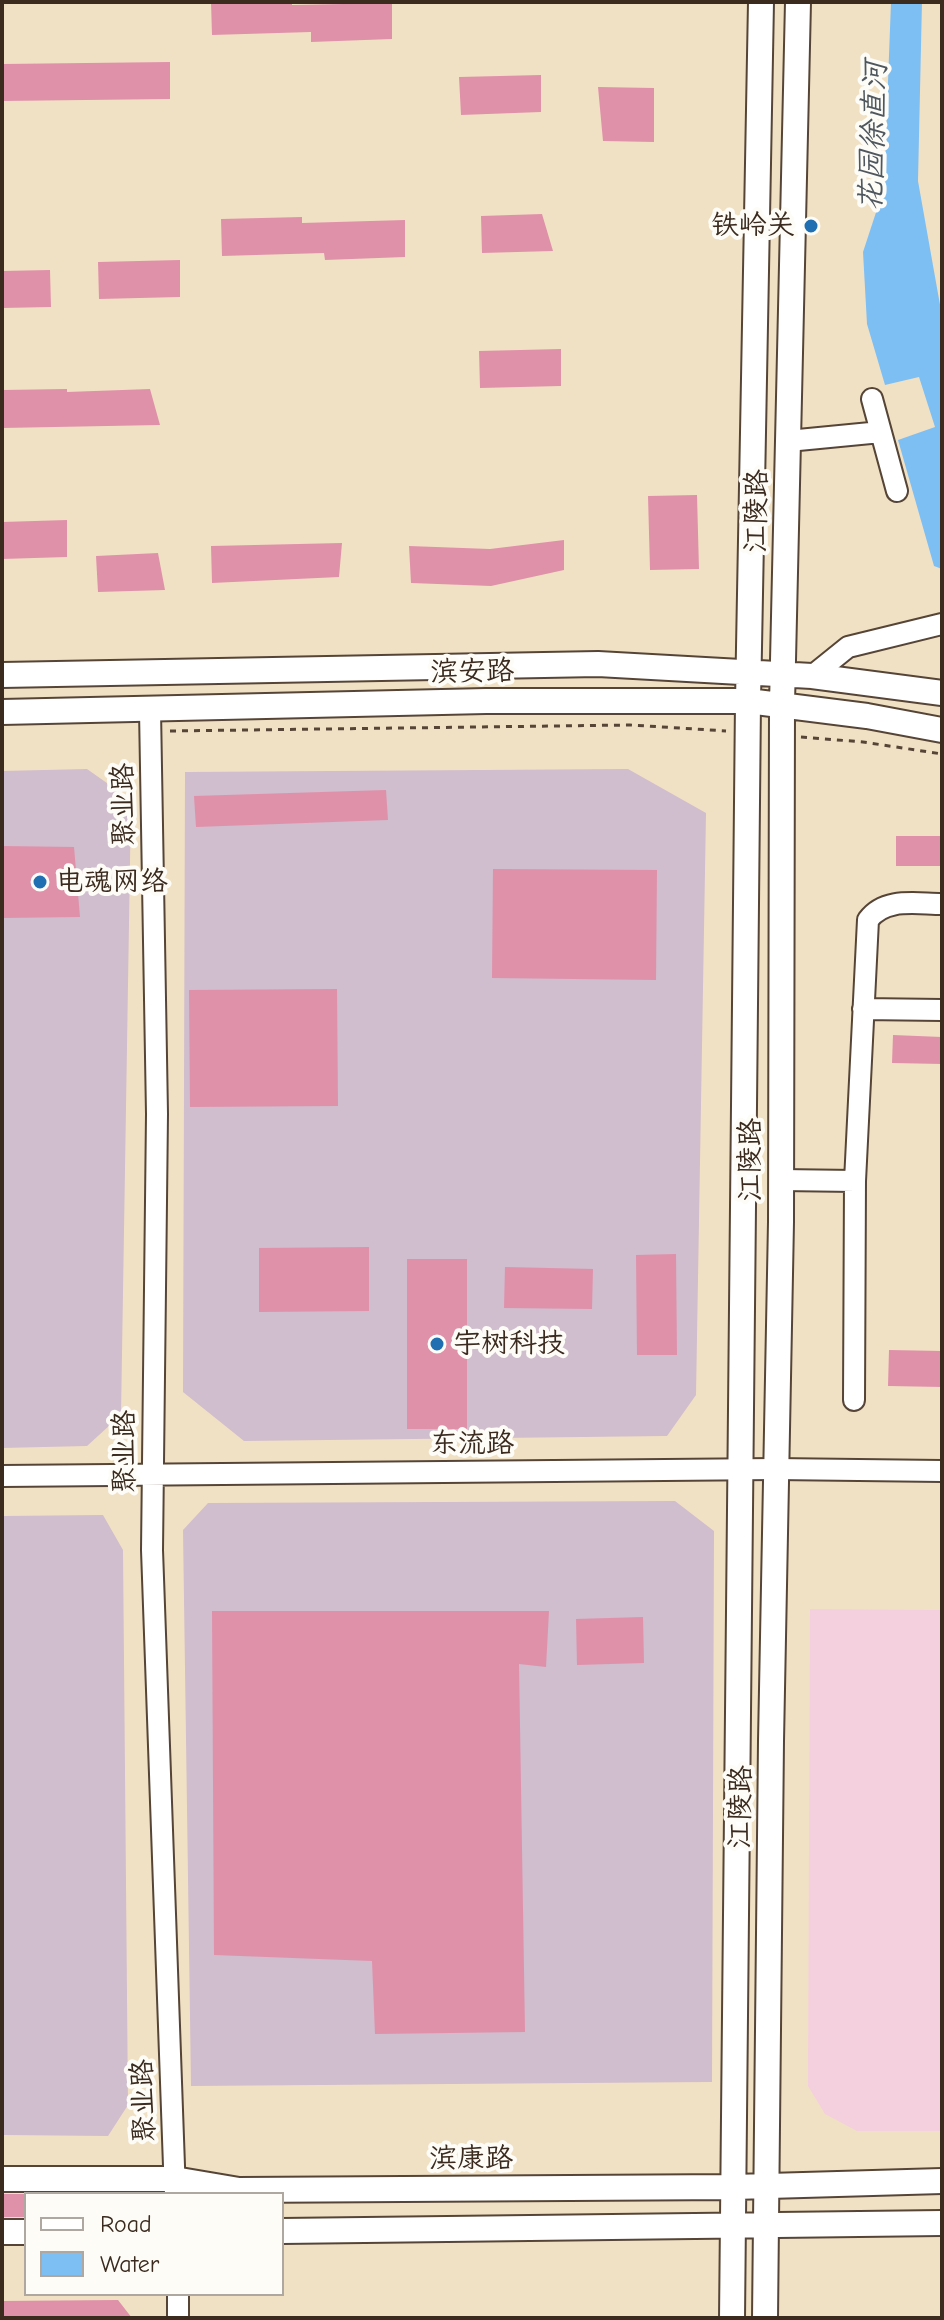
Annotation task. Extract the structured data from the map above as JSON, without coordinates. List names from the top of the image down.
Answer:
{
  "streets": {
    "main road": ["江陵路", "滨安路", "滨康路"],
    "street": ["聚业路", "东流路"]
  },
  "crossings": [
    ["江陵路", "滨安路"],
    ["江陵路", "东流路"],
    ["江陵路", "滨康路"],
    ["滨安路", "聚业路"],
    ["聚业路", "东流路"],
    ["聚业路", "滨康路"]
  ],
  "water": ["花园徐直河"],
  "places": ["铁岭关", "电魂网络", "宇树科技"],
  "legend": ["Road", "Water"]
}
